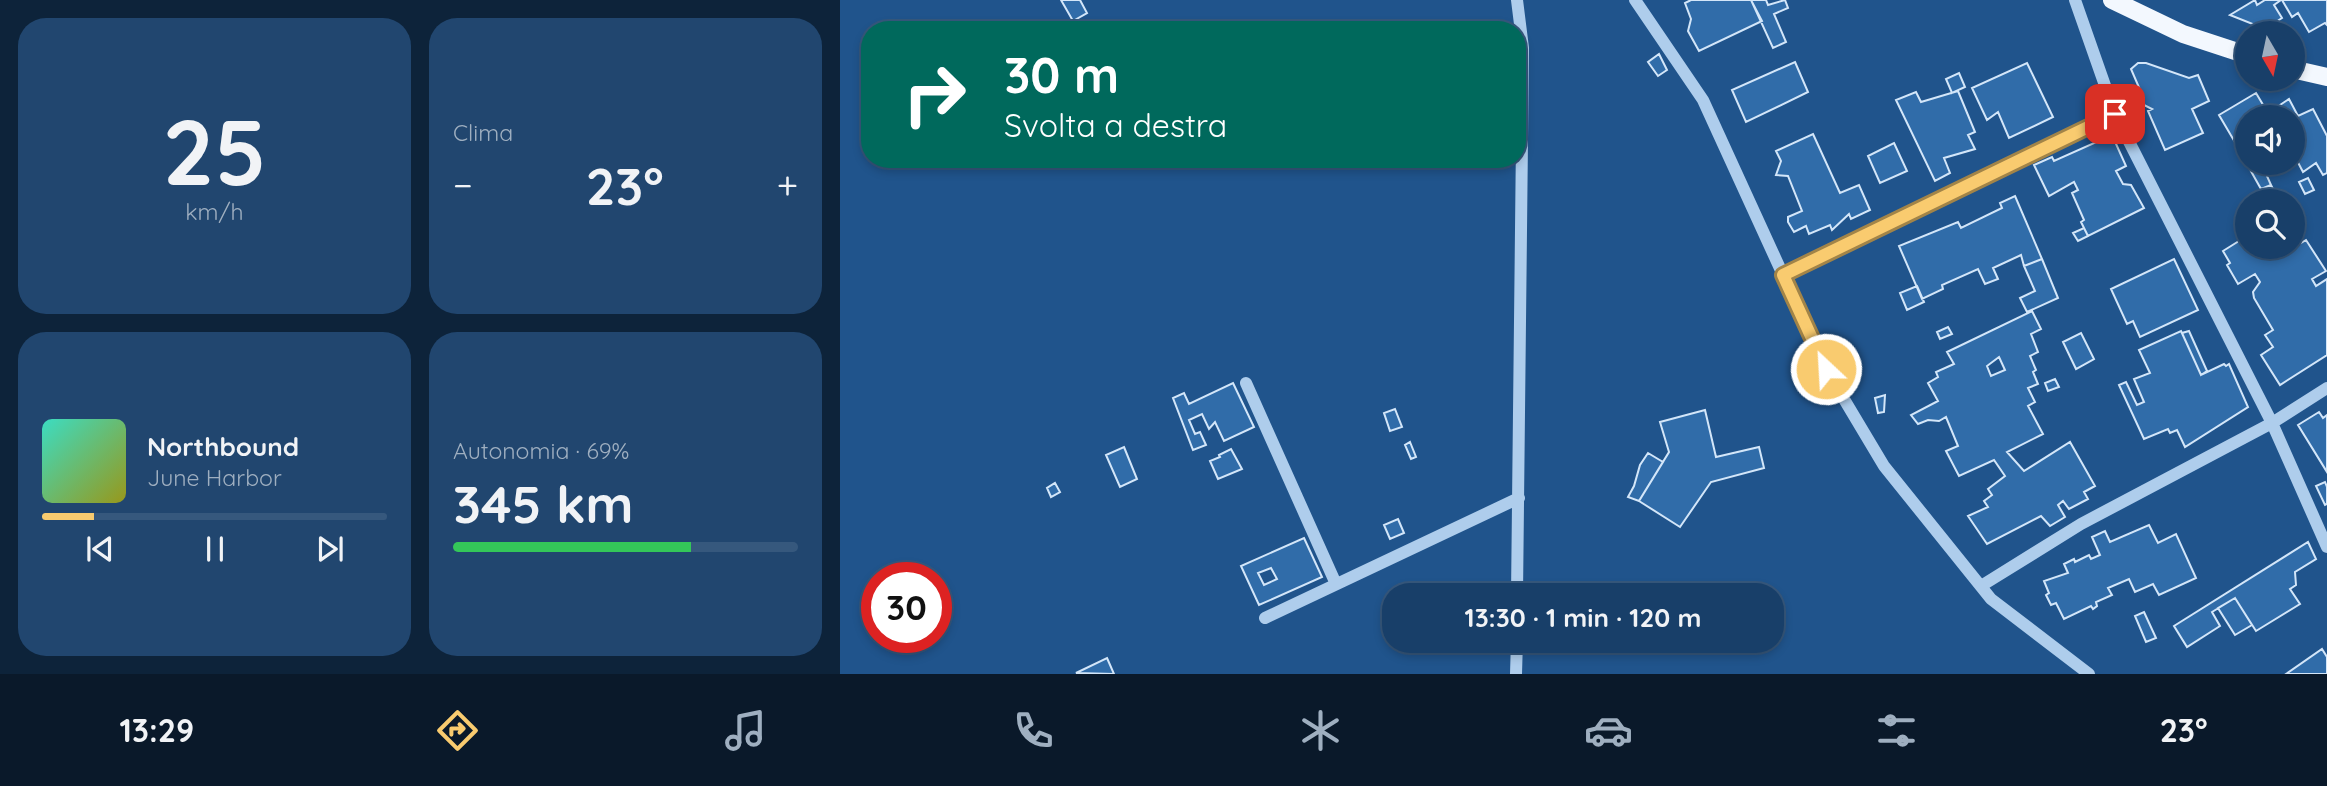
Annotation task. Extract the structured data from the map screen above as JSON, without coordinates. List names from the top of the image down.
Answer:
{
  "north": "bottom",
  "page": {
    "tile": [
      ["25", "km/h"],
      "Clima",
      ["Autonomia · 69%", "345 km"]
    ],
    "turn": ["30 m", "Svolta a destra"],
    "heat": ["−", "23°", "+"],
    "song": ["Northbound", "June Harbor"],
    "limit": "30",
    "trip": "13:30 · 1 min · 120 m",
    "tabs": ["13:29", "23°"]
  }
}
